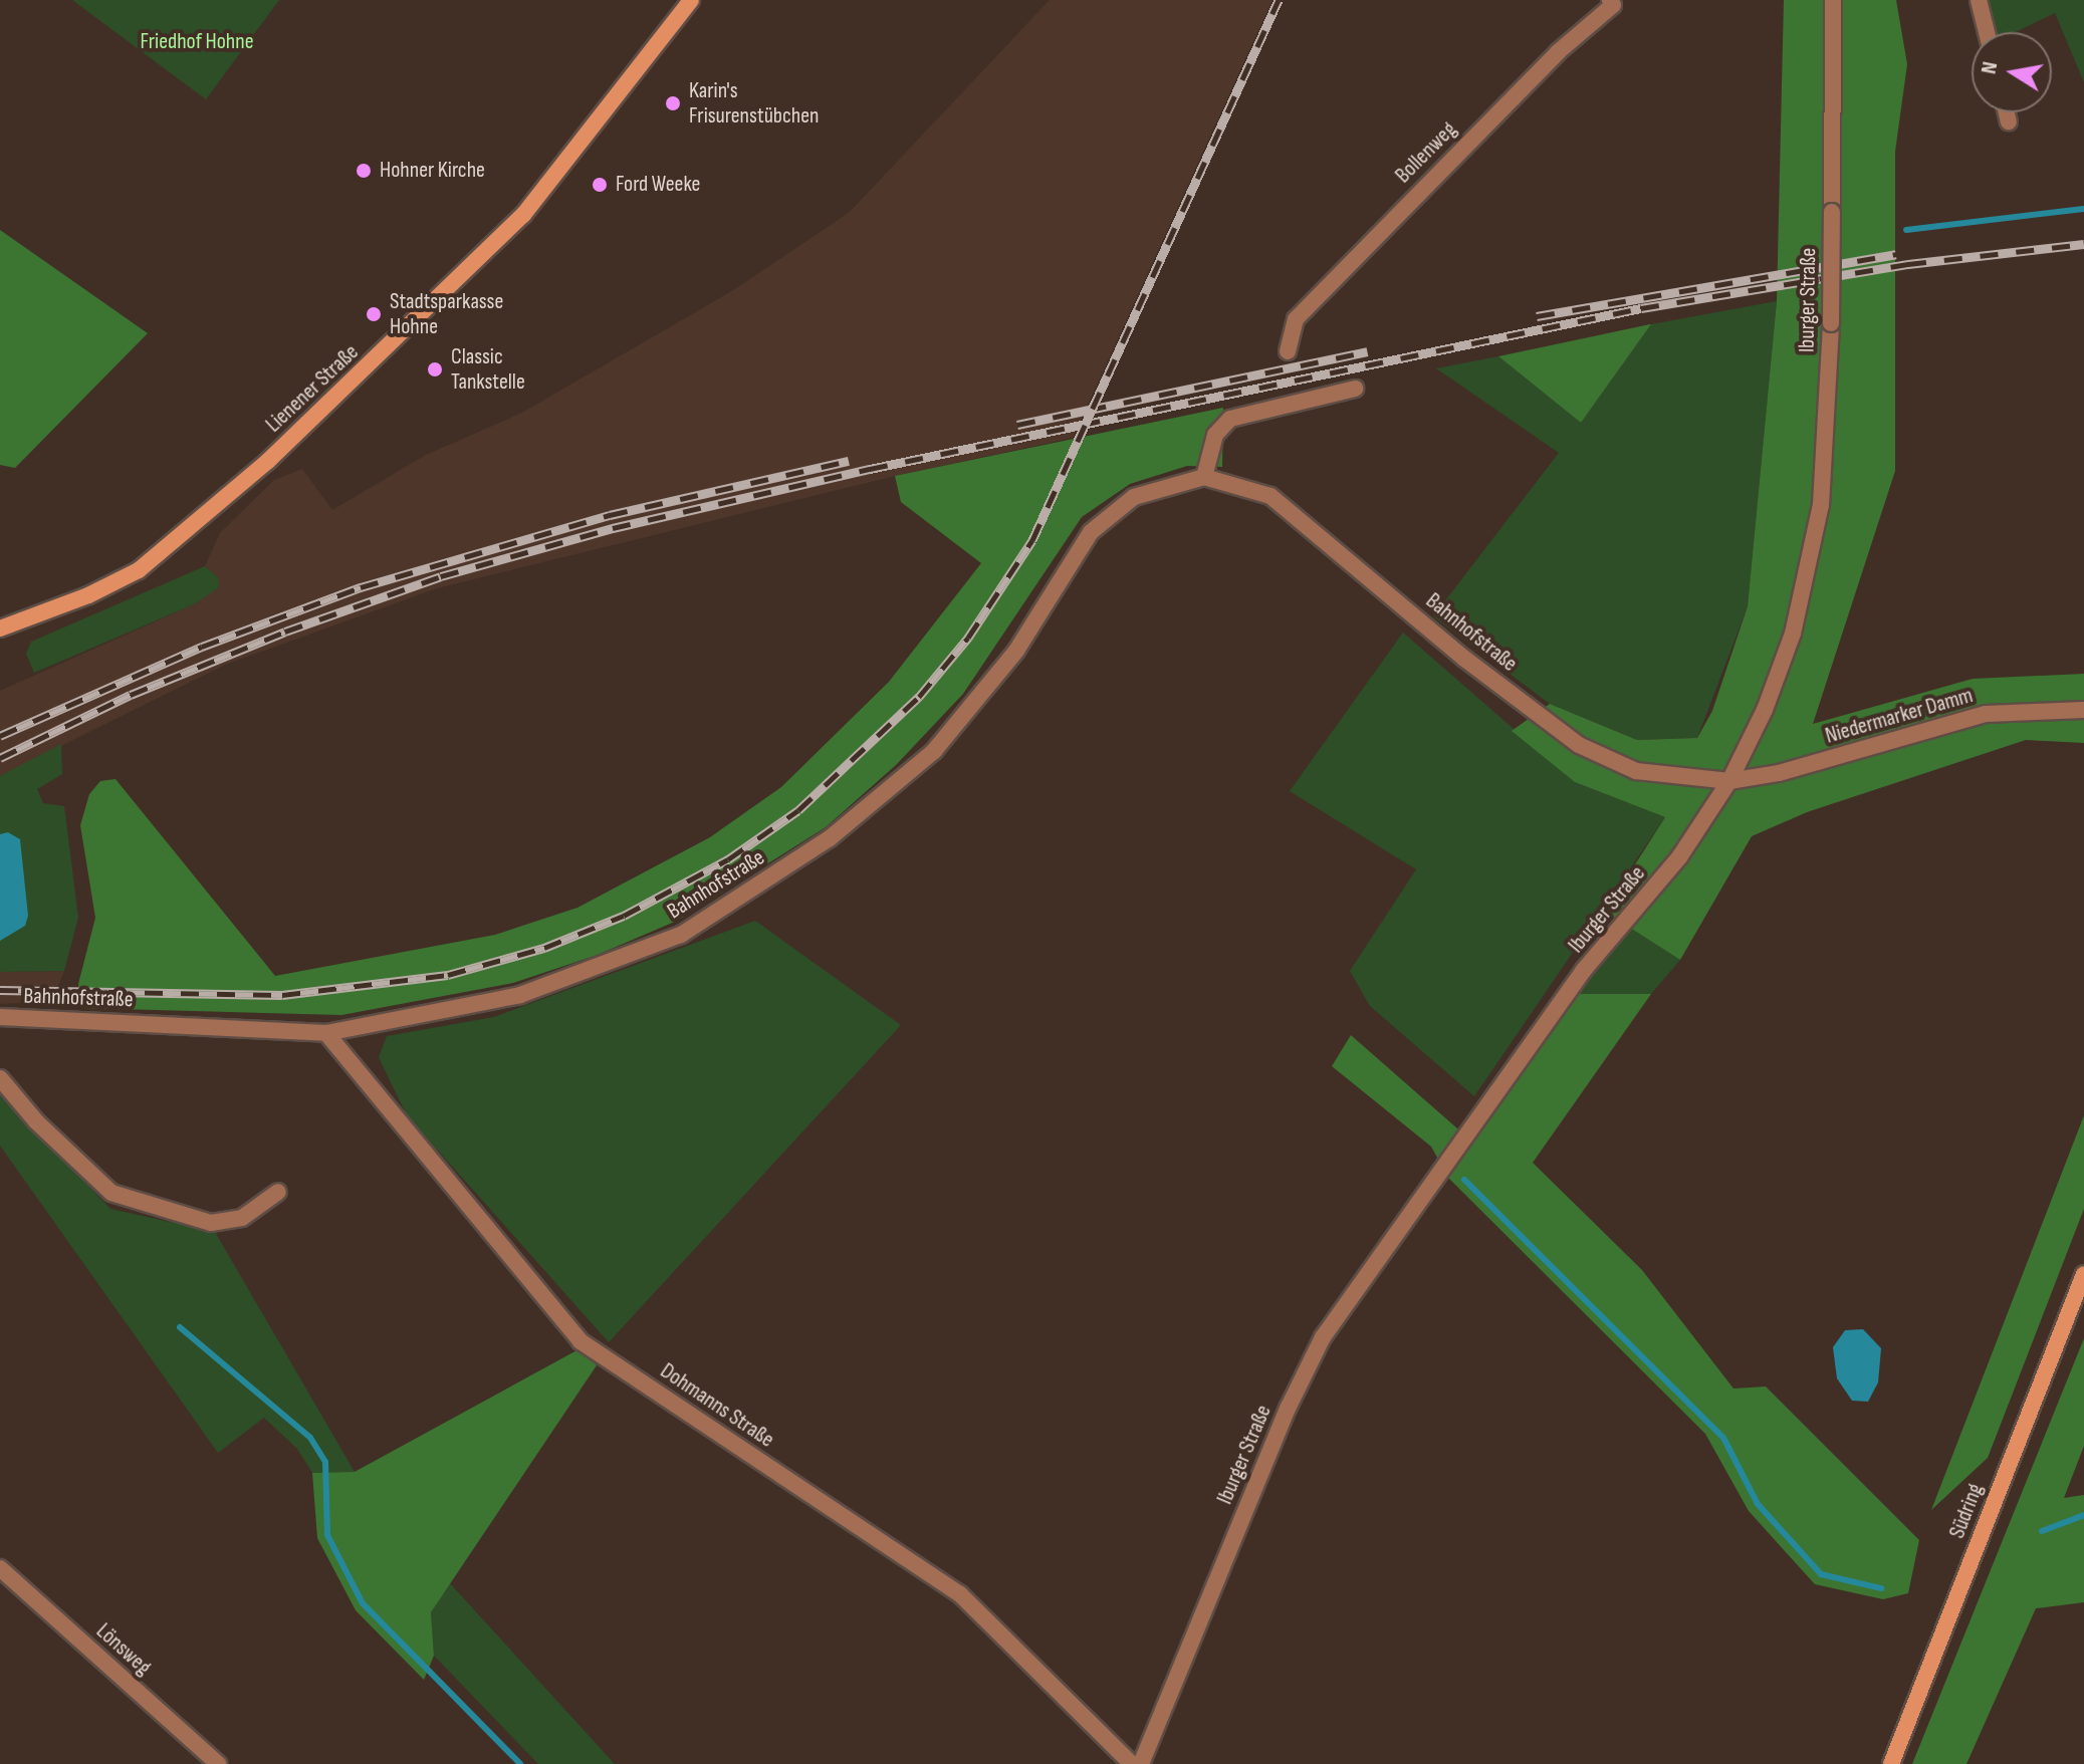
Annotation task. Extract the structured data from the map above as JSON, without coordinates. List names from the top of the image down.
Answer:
{
  "streets": {
    "street": [
      "Bollenweg",
      "Iburger Straße",
      "Lienener Straße",
      "Bahnhofstraße",
      "Niedermarker Damm",
      "Dohmanns Straße",
      "Südring",
      "Lönsweg"
    ]
  },
  "crossings": [
    ["Iburger Straße", "Bahnhofstraße"],
    ["Iburger Straße", "Niedermarker Damm"],
    ["Bahnhofstraße", "Niedermarker Damm"],
    ["Bahnhofstraße", "Dohmanns Straße"]
  ],
  "parks": ["Friedhof Hohne"],
  "places": [
    "Karin's Frisurenstübchen",
    "Hohner Kirche",
    "Ford Weeke",
    "Stadtsparkasse Hohne",
    "Classic Tankstelle"
  ],
  "north": "left"
}
